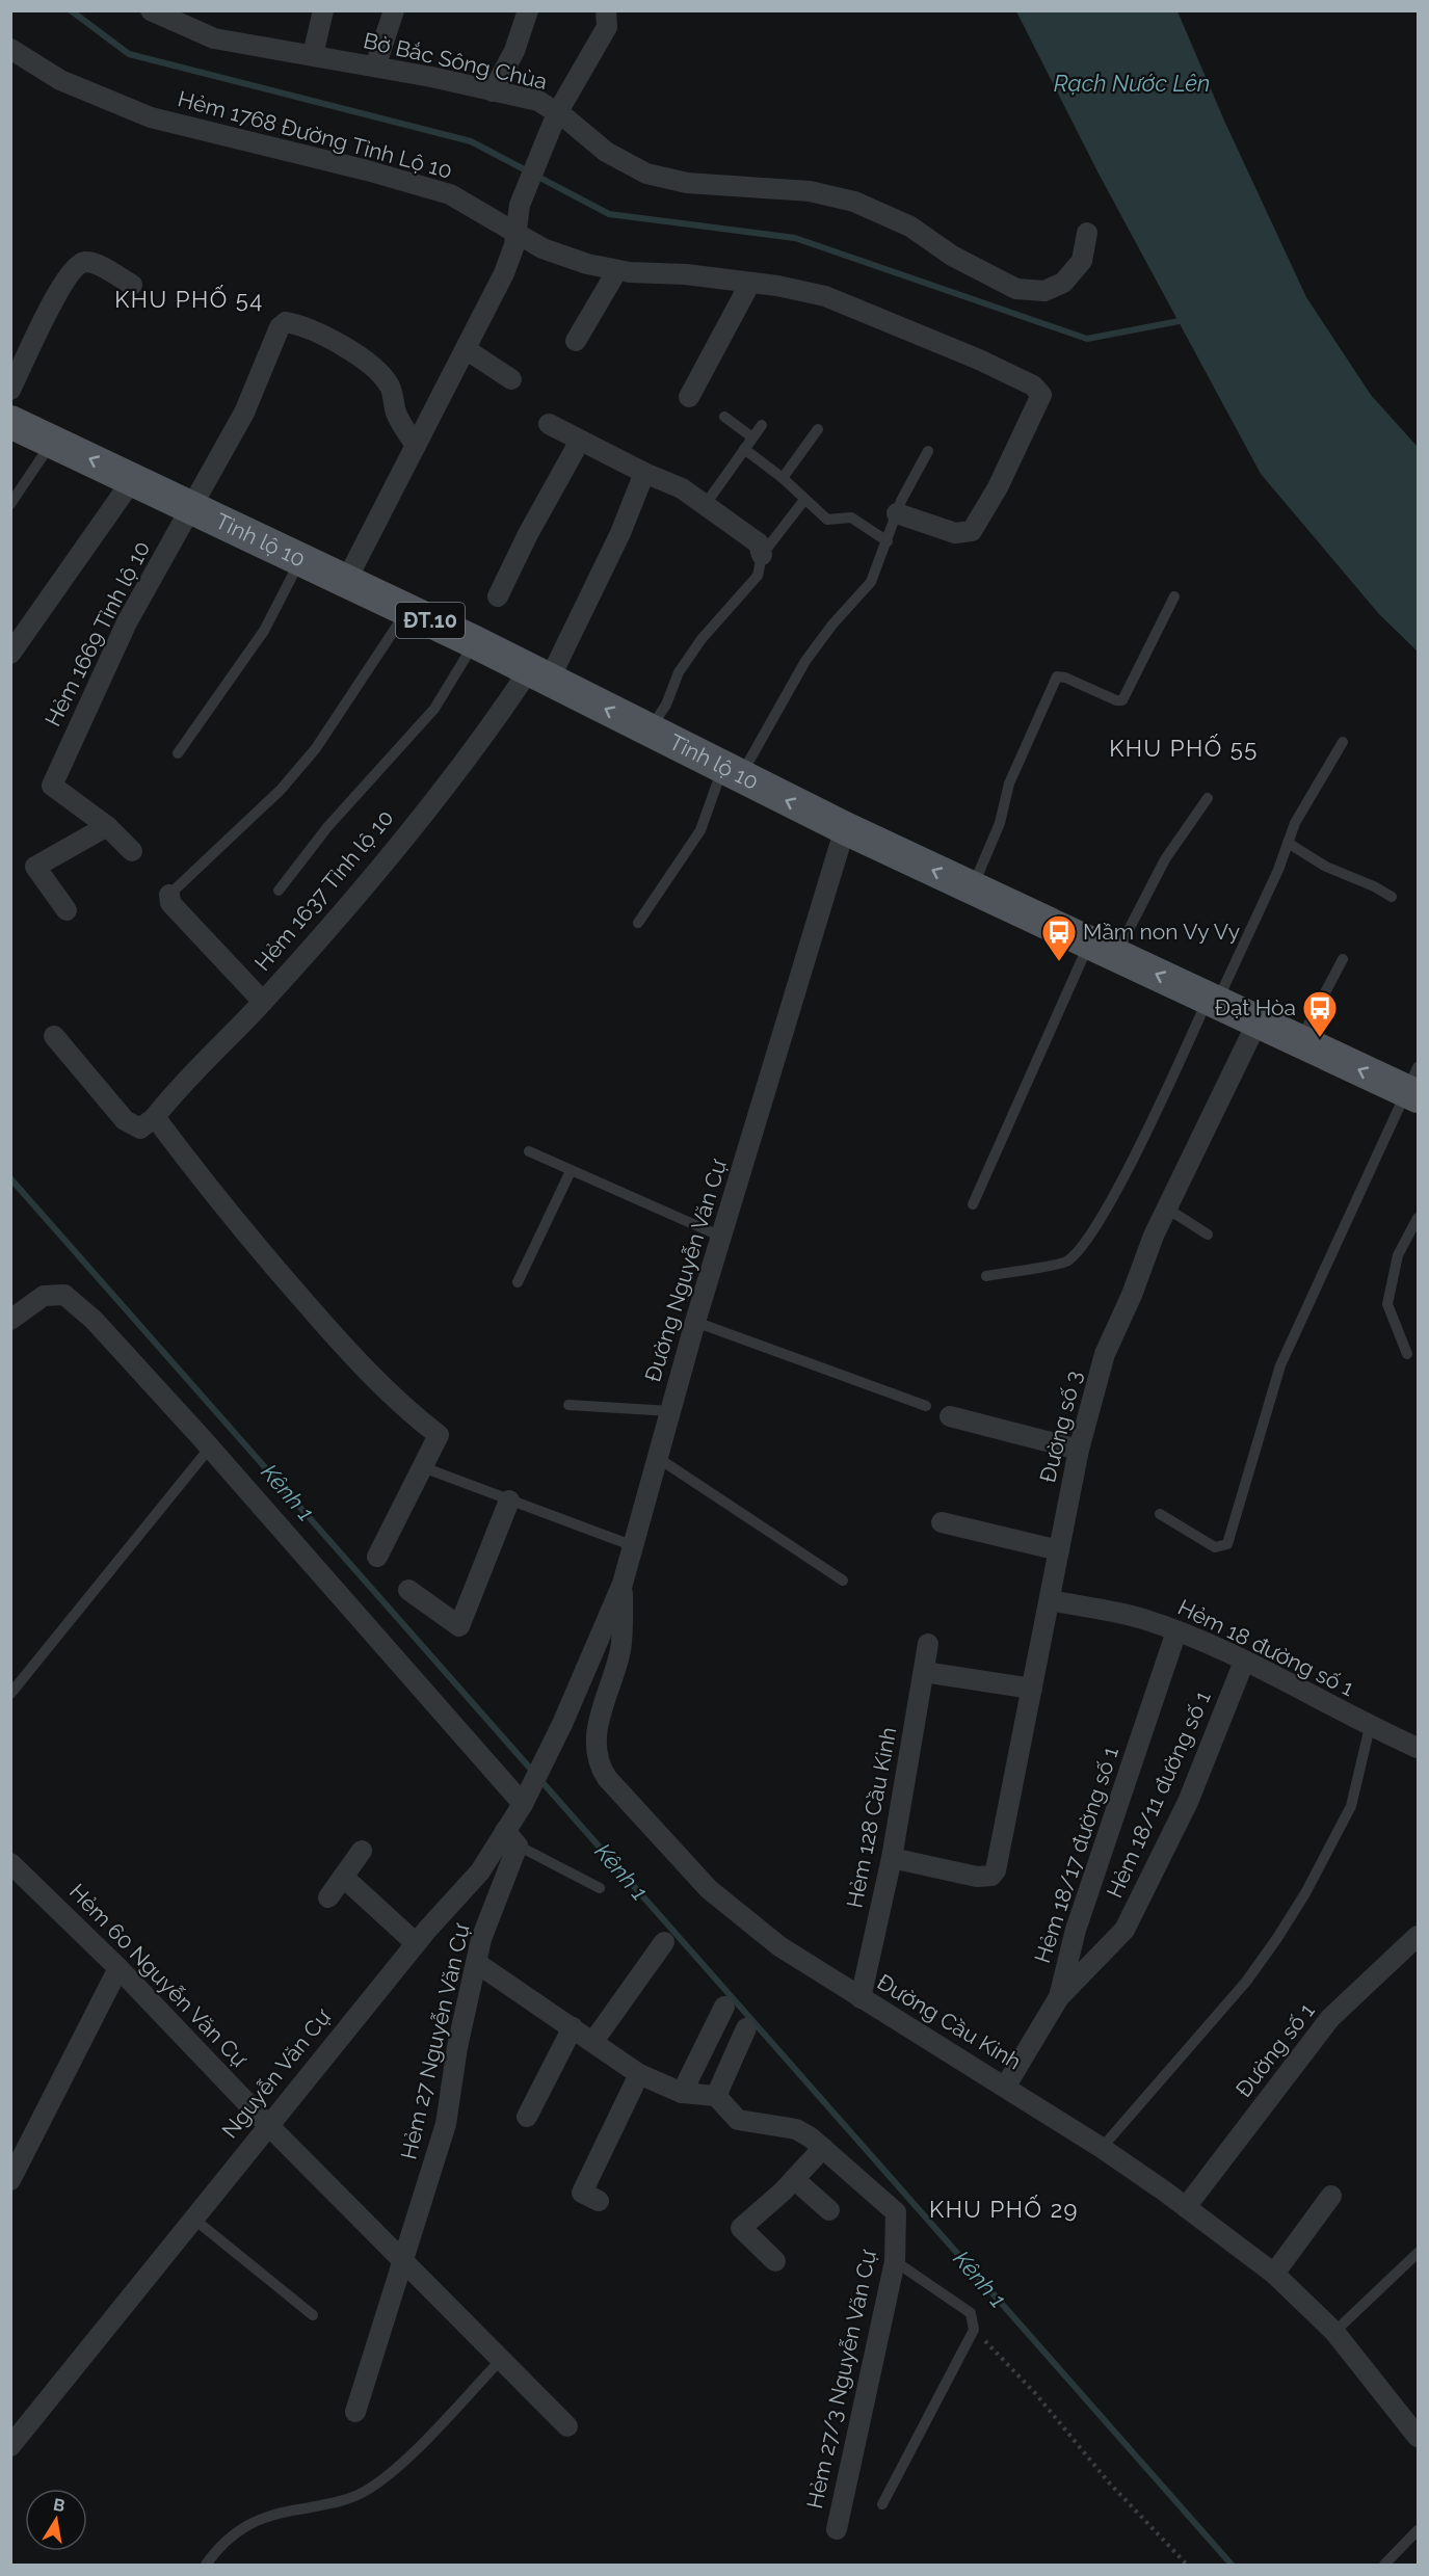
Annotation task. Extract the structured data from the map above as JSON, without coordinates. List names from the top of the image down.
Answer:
{
  "streets": {
    "main road": ["Tỉnh lộ 10", "ĐT.10"],
    "street": [
      "Bờ Bắc Sông Chùa",
      "Hẻm 1768 Đường Tỉnh Lộ 10",
      "Hẻm 1669 Tỉnh lộ 10",
      "Hẻm 1637 Tỉnh lộ 10",
      "Đường Nguyễn Văn Cự",
      "Đường số 3",
      "Hẻm 18 đường số 1",
      "Hẻm 18/11 đường số 1",
      "Hẻm 128 Cầu Kinh",
      "Hẻm 18/17 đường số 1",
      "Hẻm 60 Nguyễn Văn Cự",
      "Đường Cầu Kinh",
      "Hẻm 27 Nguyễn Văn Cự",
      "Đường số 1",
      "Nguyễn Văn Cự",
      "Hẻm 27/3 Nguyễn Văn Cự"
    ]
  },
  "crossings": [
    ["Tỉnh lộ 10", "Hẻm 1669 Tỉnh lộ 10"],
    ["Tỉnh lộ 10", "Hẻm 1637 Tỉnh lộ 10"],
    ["Tỉnh lộ 10", "Đường Nguyễn Văn Cự"],
    ["Tỉnh lộ 10", "Đường số 3"],
    ["Đường Nguyễn Văn Cự", "Đường Cầu Kinh"],
    ["Đường Nguyễn Văn Cự", "Nguyễn Văn Cự"],
    ["Đường số 3", "Hẻm 18 đường số 1"],
    ["Đường số 3", "Hẻm 128 Cầu Kinh"],
    ["Hẻm 18 đường số 1", "Hẻm 18/11 đường số 1"],
    ["Hẻm 18 đường số 1", "Hẻm 18/17 đường số 1"],
    ["Hẻm 18/11 đường số 1", "Hẻm 18/17 đường số 1"],
    ["Hẻm 128 Cầu Kinh", "Đường Cầu Kinh"],
    ["Hẻm 18/17 đường số 1", "Đường Cầu Kinh"],
    ["Hẻm 60 Nguyễn Văn Cự", "Hẻm 27 Nguyễn Văn Cự"],
    ["Hẻm 60 Nguyễn Văn Cự", "Nguyễn Văn Cự"],
    ["Đường Cầu Kinh", "Đường số 1"],
    ["Hẻm 27 Nguyễn Văn Cự", "Nguyễn Văn Cự"]
  ],
  "one_way": ["Tỉnh lộ 10"],
  "districts": ["KHU PHỐ 54", "KHU PHỐ 55", "KHU PHỐ 29"],
  "water": ["Rạch Nước Lên", "Kênh 1"],
  "places": {
    "bus stop": ["Mầm non Vy Vy", "Đạt Hòa"]
  },
  "north": "top"
}
